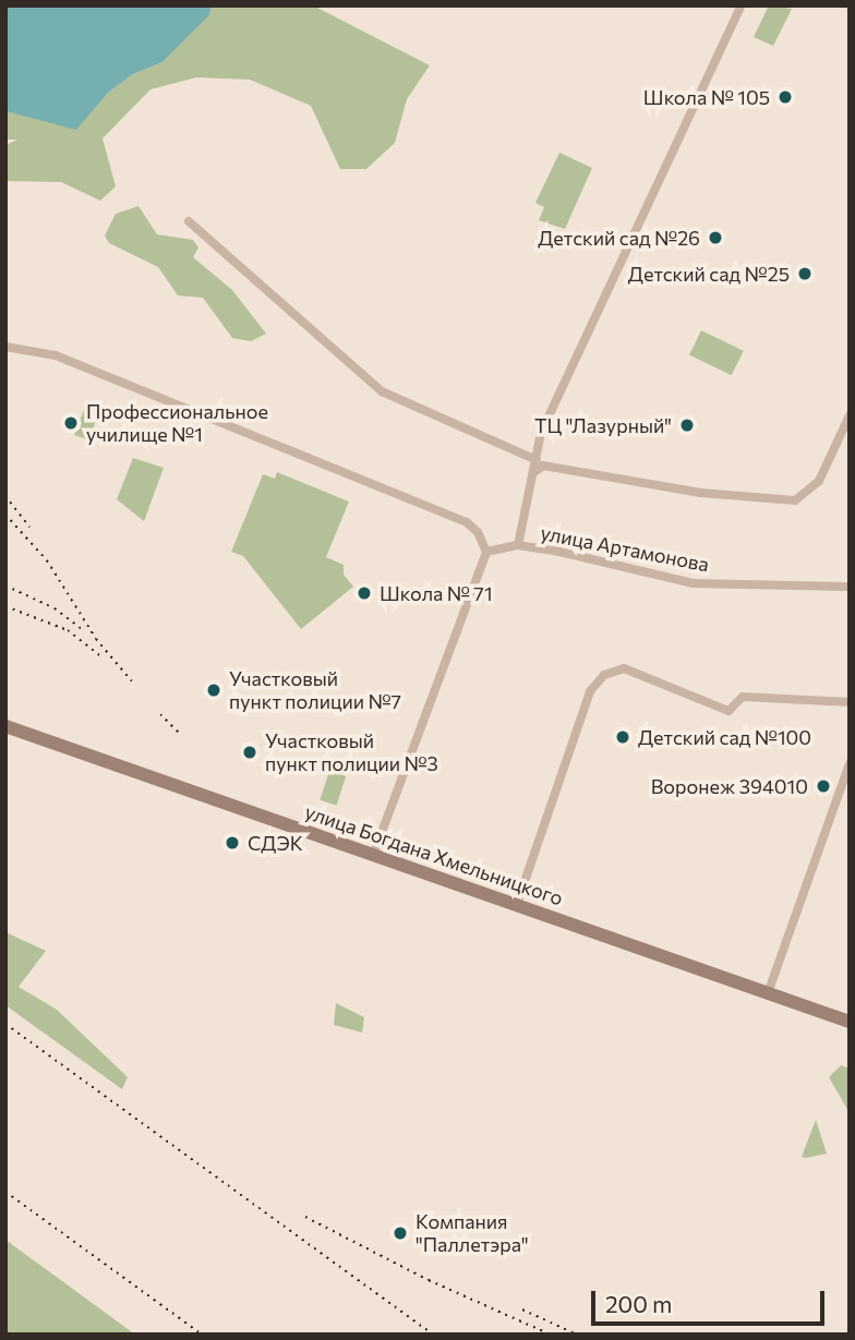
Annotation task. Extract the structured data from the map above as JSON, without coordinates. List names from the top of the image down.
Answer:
{
  "streets": {
    "main road": ["улица Богдана Хмельницкого"],
    "street": ["улица Артамонова"]
  },
  "places": [
    "Школа № 105",
    "Детский сад №26",
    "Детский сад №25",
    "Профессиональное училище №1",
    "ТЦ \"Лазурный\"",
    "Школа № 71",
    "Участковый пункт полиции №7",
    "Детский сад №100",
    "Участковый пункт полиции №3",
    "Воронеж 394010",
    "СДЭК",
    "Компания \"Паллетэра\""
  ],
  "scale_bar": "200 m"
}
